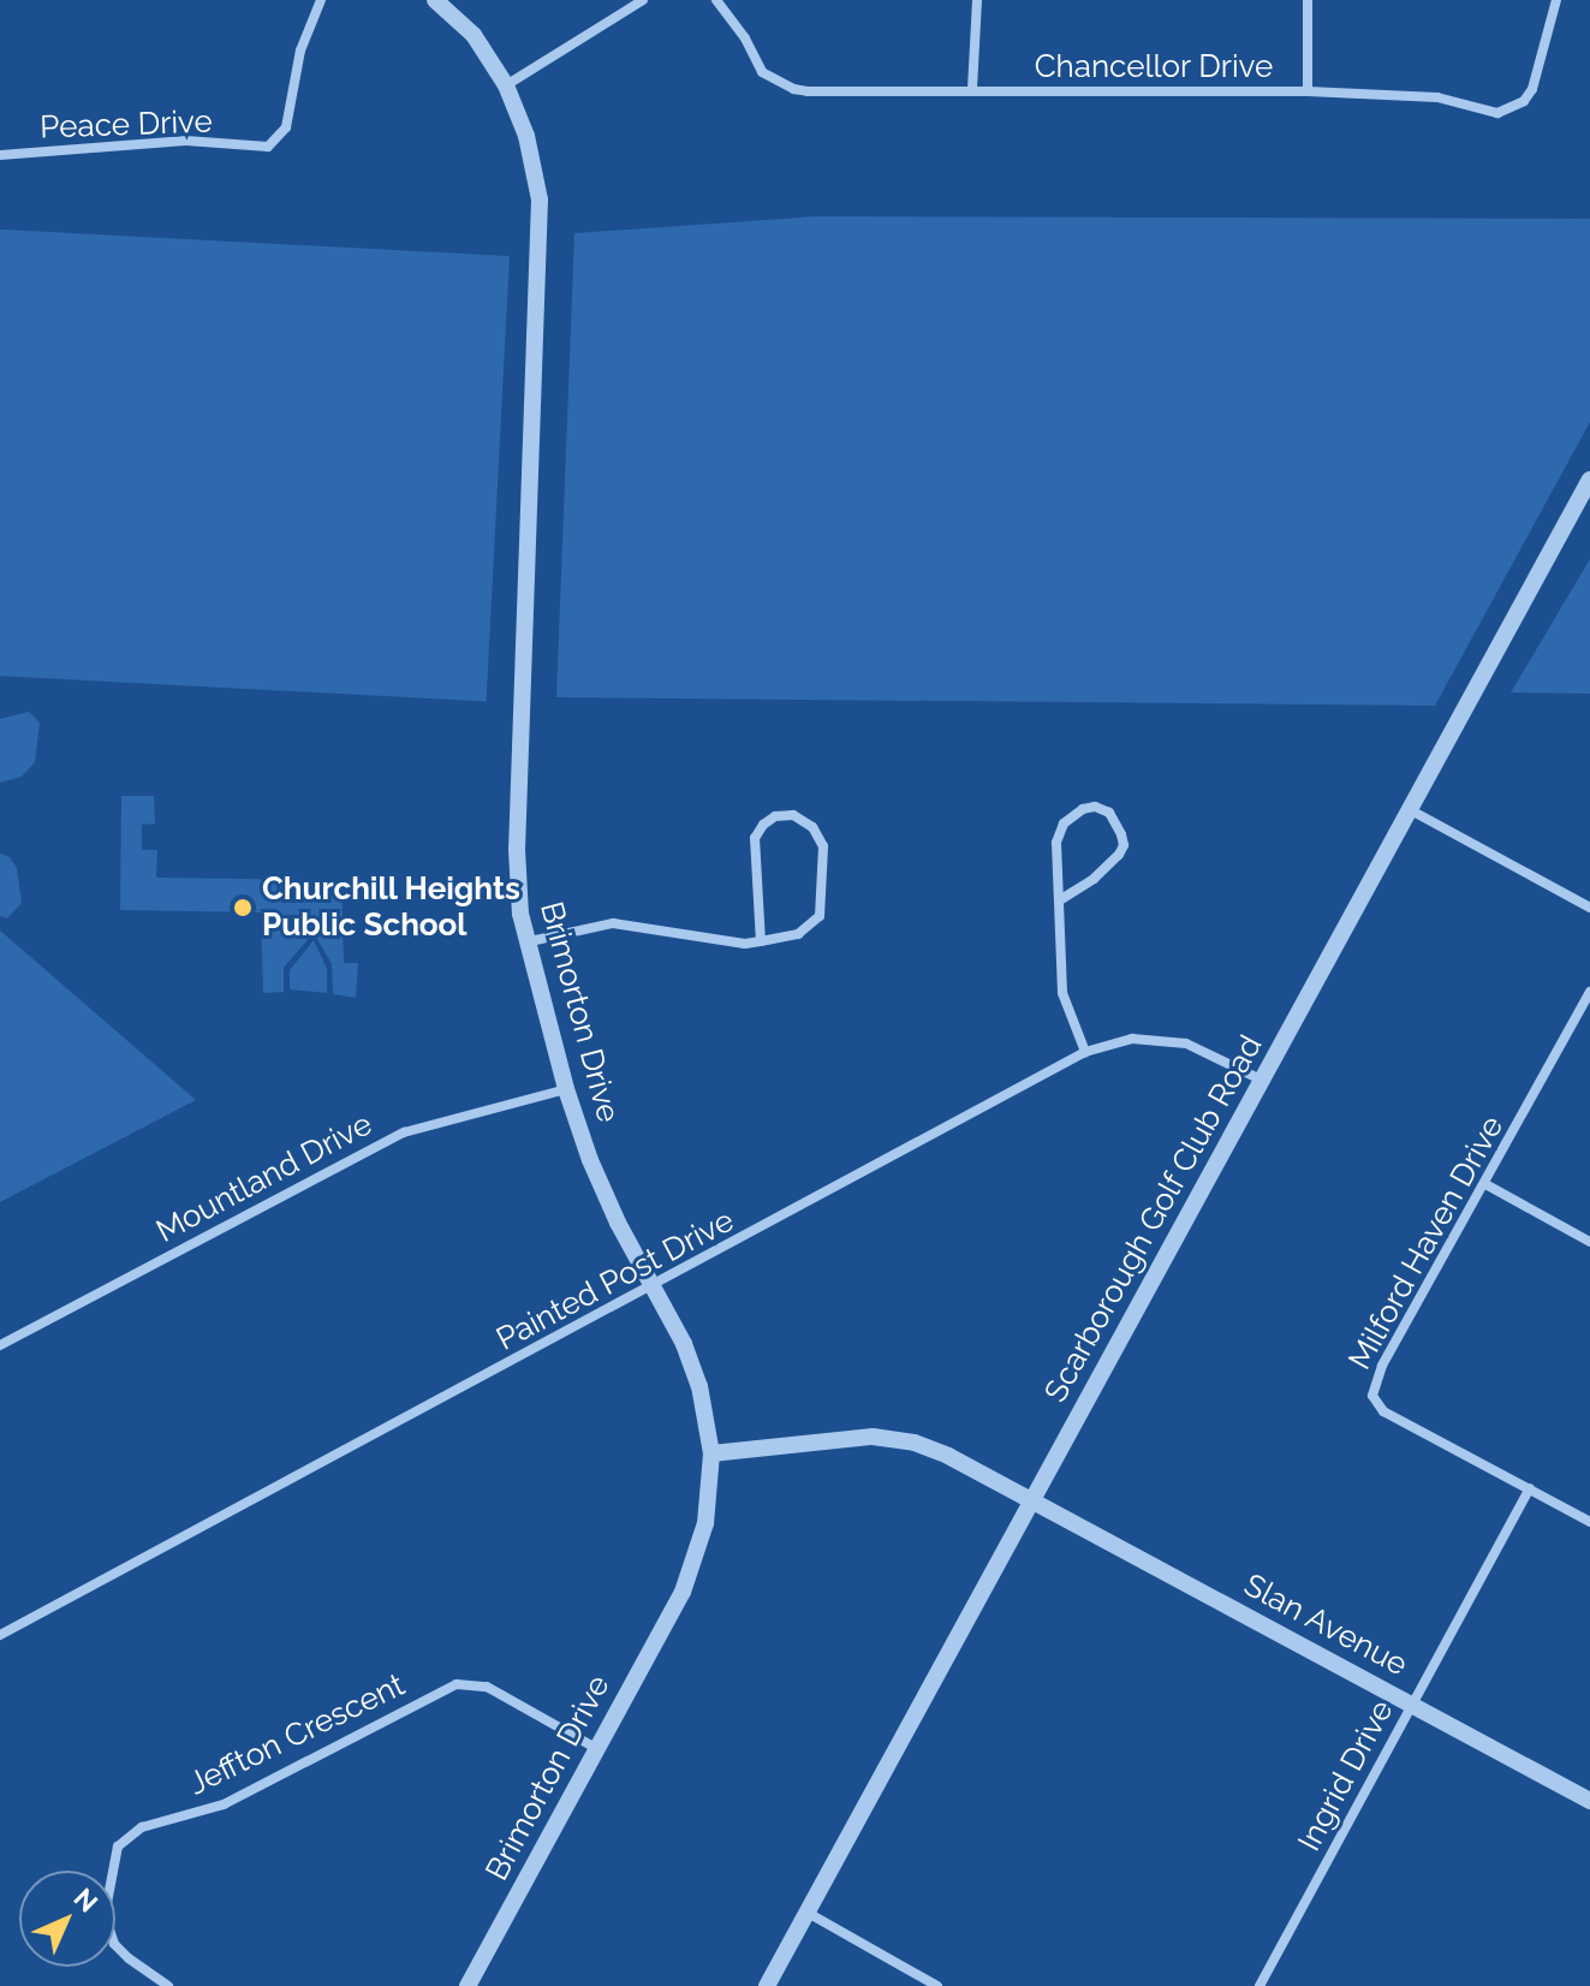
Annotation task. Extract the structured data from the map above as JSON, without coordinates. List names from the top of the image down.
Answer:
{
  "streets": {
    "street": [
      "Chancellor Drive",
      "Peace Drive",
      "Brimorton Drive",
      "Mountland Drive",
      "Scarborough Golf Club Road",
      "Milford Haven Drive",
      "Painted Post Drive",
      "Slan Avenue",
      "Jeffton Crescent",
      "Ingrid Drive"
    ]
  },
  "crossings": [
    ["Brimorton Drive", "Mountland Drive"],
    ["Brimorton Drive", "Painted Post Drive"],
    ["Brimorton Drive", "Slan Avenue"],
    ["Brimorton Drive", "Jeffton Crescent"],
    ["Scarborough Golf Club Road", "Painted Post Drive"],
    ["Scarborough Golf Club Road", "Slan Avenue"],
    ["Milford Haven Drive", "Ingrid Drive"],
    ["Slan Avenue", "Ingrid Drive"]
  ],
  "places": ["Churchill Heights Public School"],
  "north": "top right"
}
